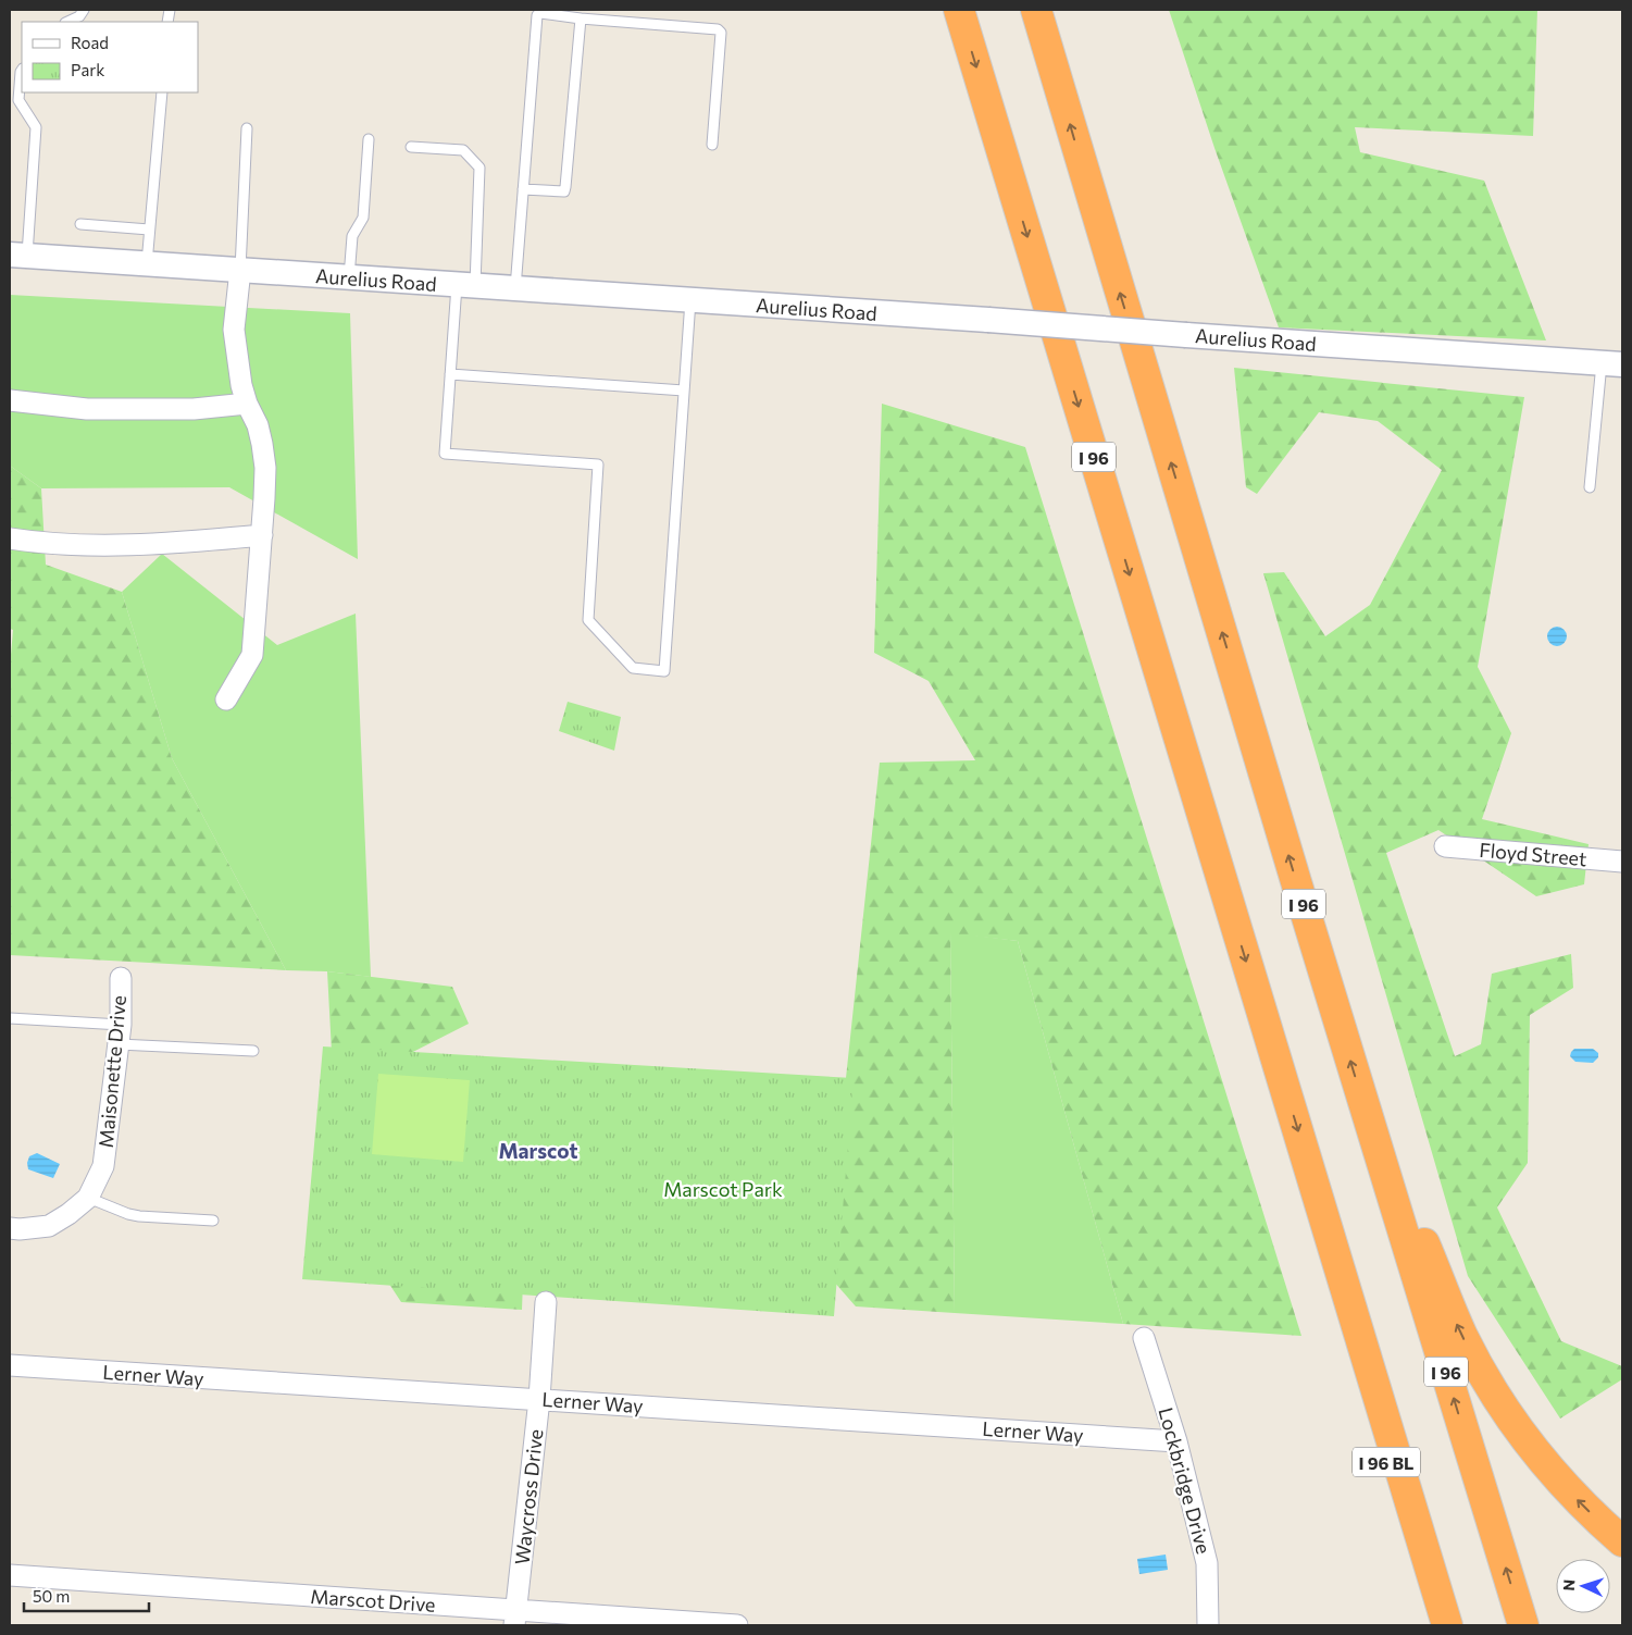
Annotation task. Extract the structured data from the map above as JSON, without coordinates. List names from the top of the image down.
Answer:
{
  "streets": {
    "highway": ["I 96", "I 96 BL"],
    "street": [
      "Aurelius Road",
      "Floyd Street",
      "Maisonette Drive",
      "Lerner Way",
      "Lockbridge Drive",
      "Waycross Drive",
      "Marscot Drive"
    ]
  },
  "crossings": [
    ["I 96", "I 96 BL"],
    ["Lerner Way", "Lockbridge Drive"],
    ["Lerner Way", "Waycross Drive"],
    ["Waycross Drive", "Marscot Drive"]
  ],
  "districts": ["Marscot"],
  "parks": ["Marscot Park"],
  "legend": ["Road", "Park"],
  "scale_bar": "50 m",
  "north": "left"
}
